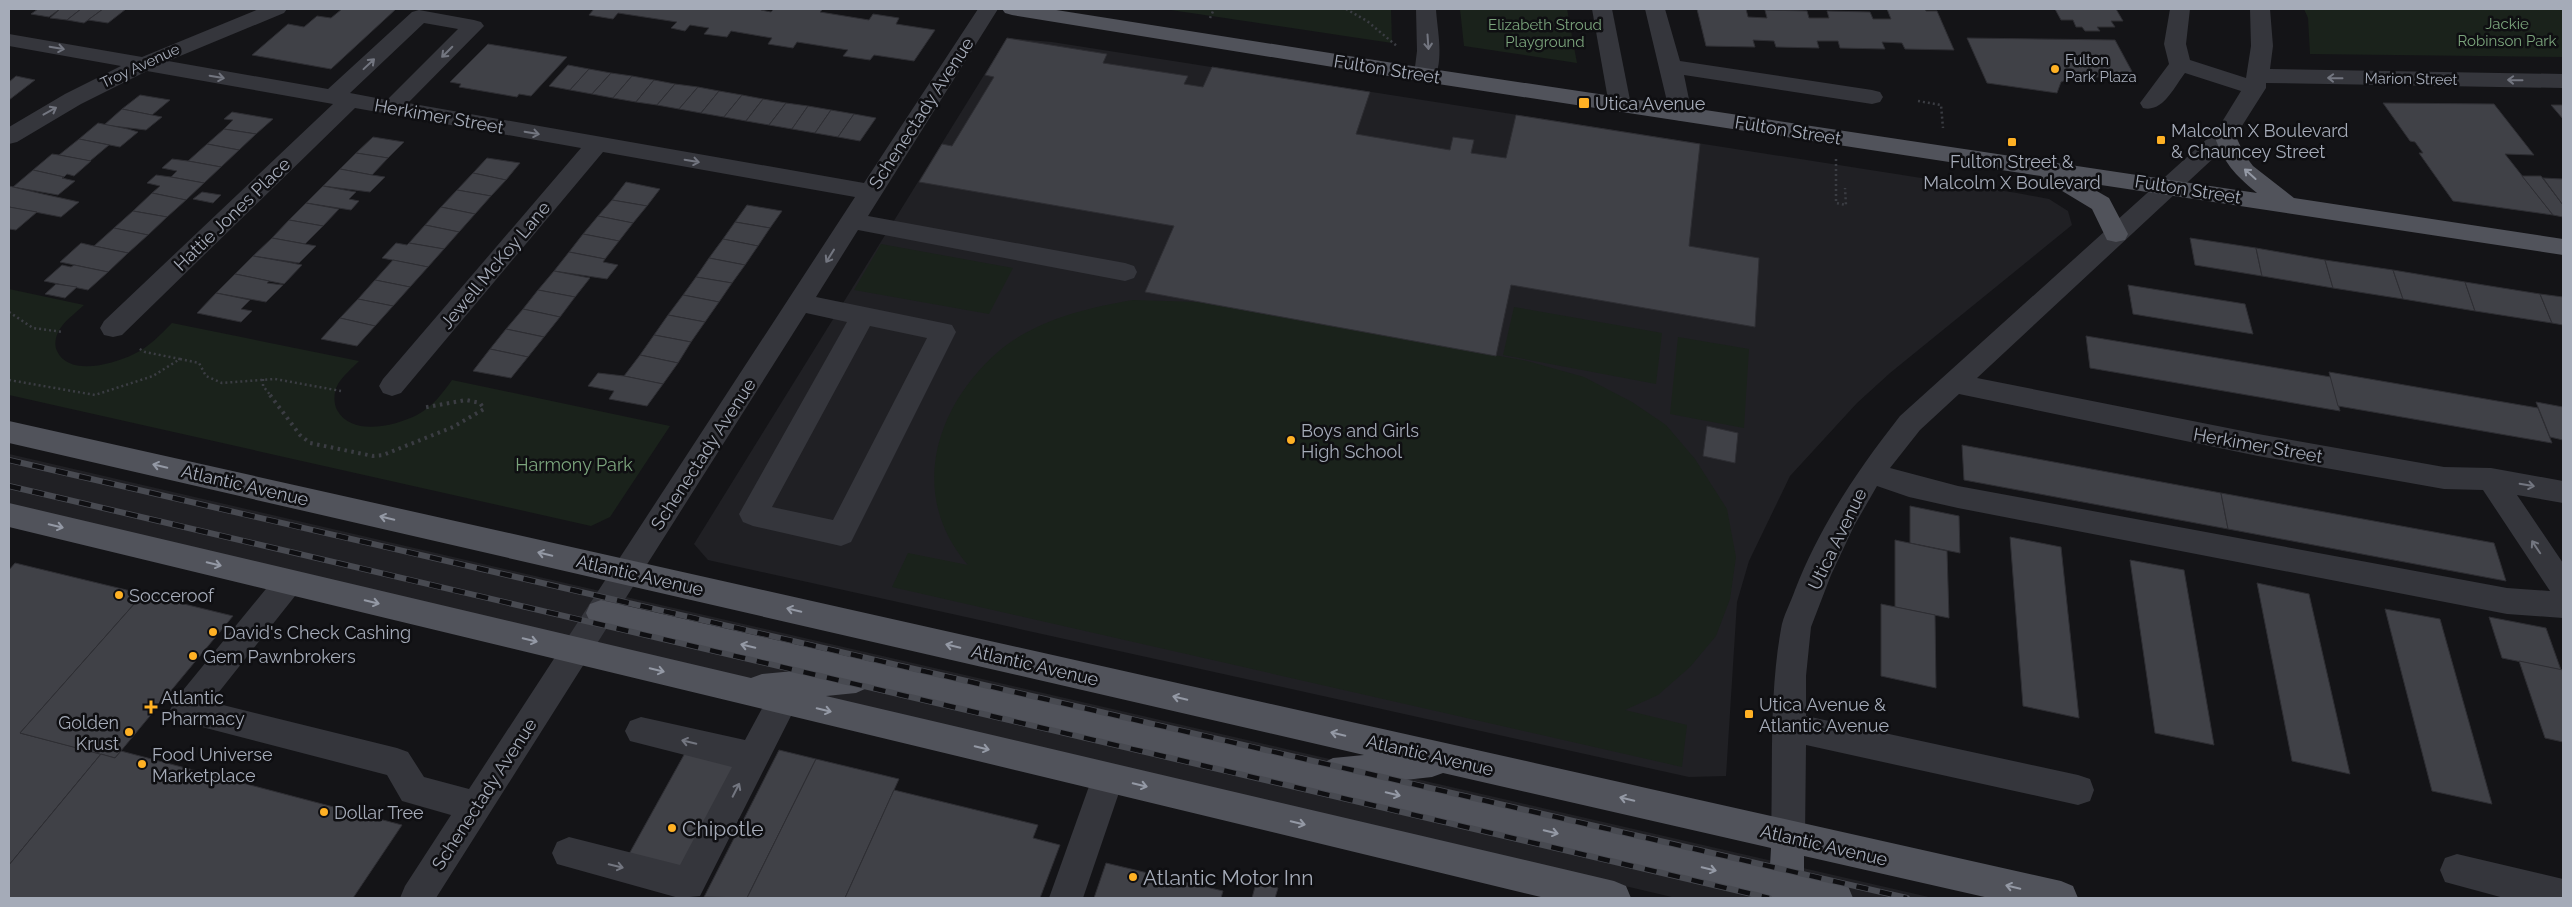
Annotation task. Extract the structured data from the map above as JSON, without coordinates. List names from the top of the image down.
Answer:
{
  "streets": {
    "main road": ["Fulton Street", "Atlantic Avenue", "Utica Avenue"],
    "street": [
      "Troy Avenue",
      "Marion Street",
      "Schenectady Avenue",
      "Herkimer Street",
      "Hattie Jones Place",
      "Jewell McKoy Lane"
    ]
  },
  "crossings": [
    ["Troy Avenue", "Herkimer Street"],
    ["Fulton Street", "Utica Avenue"],
    ["Marion Street", "Utica Avenue"],
    ["Schenectady Avenue", "Herkimer Street"],
    ["Schenectady Avenue", "Atlantic Avenue"],
    ["Herkimer Street", "Hattie Jones Place"],
    ["Herkimer Street", "Jewell McKoy Lane"],
    ["Herkimer Street", "Utica Avenue"],
    ["Atlantic Avenue", "Utica Avenue"]
  ],
  "one_way": ["Troy Avenue", "Marion Street", "Herkimer Street"],
  "parks": ["Jackie Robinson Park", "Elizabeth Stroud Playground", "Harmony Park"],
  "places": {
    "other": [
      "Fulton Park Plaza",
      "Boys and Girls High School",
      "Socceroof",
      "David's Check Cashing",
      "Gem Pawnbrokers",
      "Golden Krust",
      "Food Universe Marketplace",
      "Dollar Tree",
      "Chipotle",
      "Atlantic Motor Inn"
    ],
    "transit": [
      "Utica Avenue",
      "Malcolm X Boulevard & Chauncey Street",
      "Fulton Street & Malcolm X Boulevard",
      "Utica Avenue & Atlantic Avenue"
    ],
    "health": ["Atlantic Pharmacy"]
  }
}
